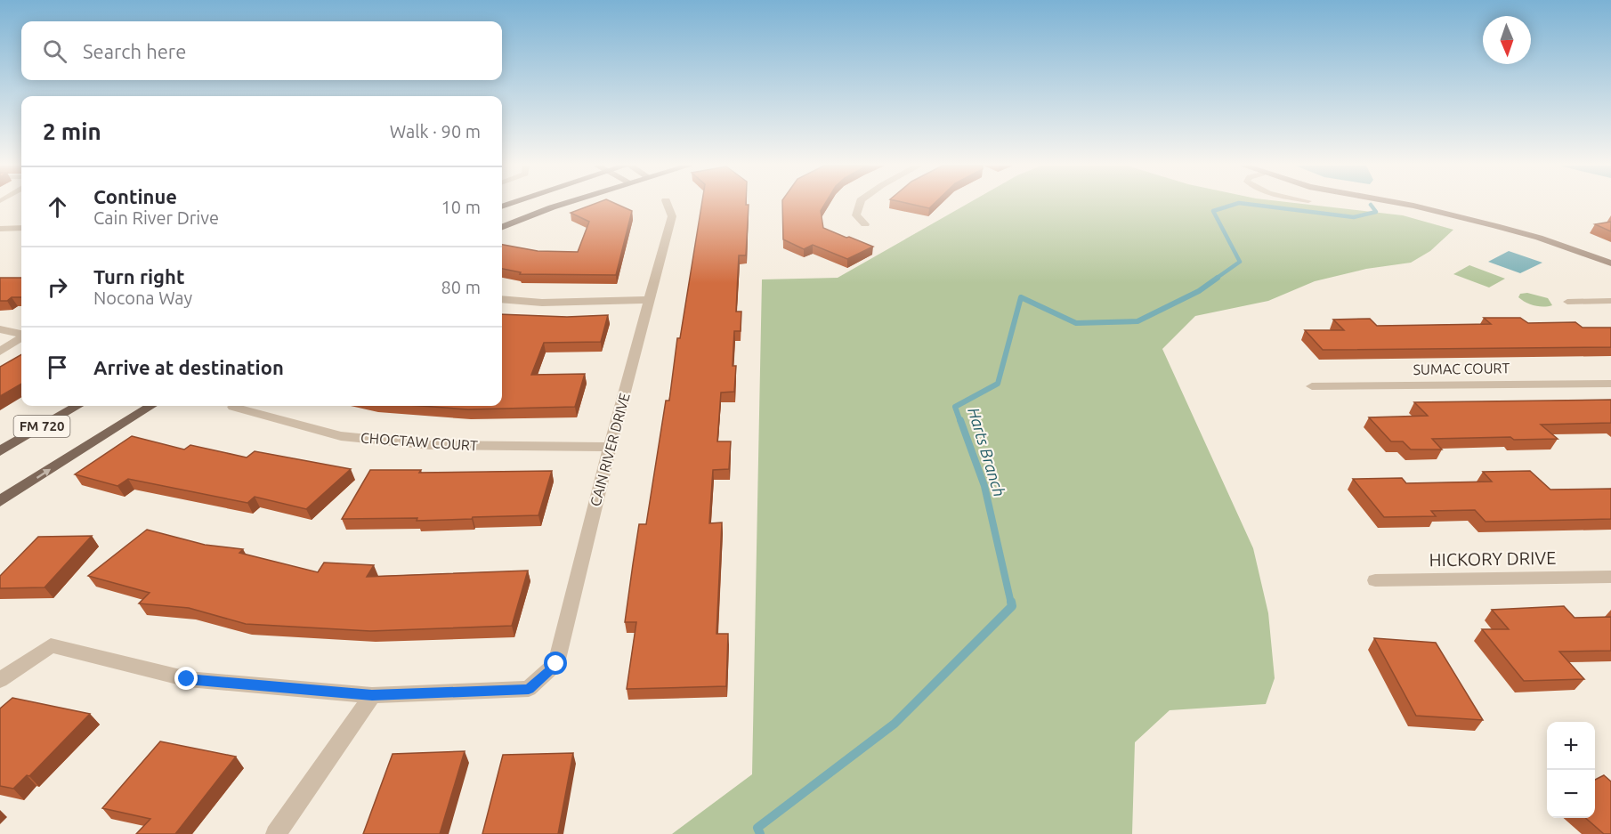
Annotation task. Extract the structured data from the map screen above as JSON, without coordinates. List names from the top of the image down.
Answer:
{
  "streets": {
    "main road": ["FM 720"],
    "street": [
      "SUMAC COURT",
      "CHOCTAW COURT",
      "CAIN RIVER DRIVE",
      "HICKORY DRIVE"
    ]
  },
  "crossings": [
    ["CHOCTAW COURT", "CAIN RIVER DRIVE"]
  ],
  "water": ["Harts Branch"],
  "north": "bottom",
  "page": {
    "search": "Search here",
    "heading": ["2 min", "Walk · 90 m"],
    "list": [
      ["Continue", "Cain River Drive", "10 m"],
      ["Turn right", "Nocona Way", "80 m"],
      "Arrive at destination"
    ],
    "map_buttons": ["+", "−"]
  }
}
